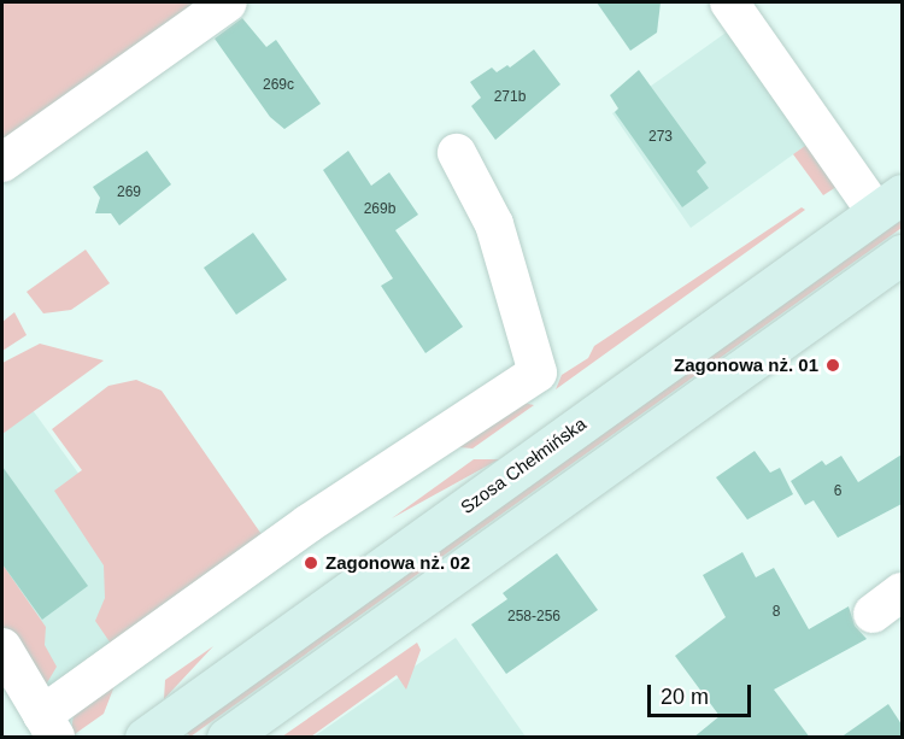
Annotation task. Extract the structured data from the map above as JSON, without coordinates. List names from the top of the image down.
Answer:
{
  "streets": {
    "main road": ["Szosa Chełmińska"]
  },
  "places": ["Zagonowa nż. 01", "Zagonowa nż. 02"],
  "house_numbers": [
    "269c",
    "271b",
    "273",
    "269",
    "269b",
    "6",
    "8",
    "258-256"
  ],
  "scale_bar": "20 m"
}
